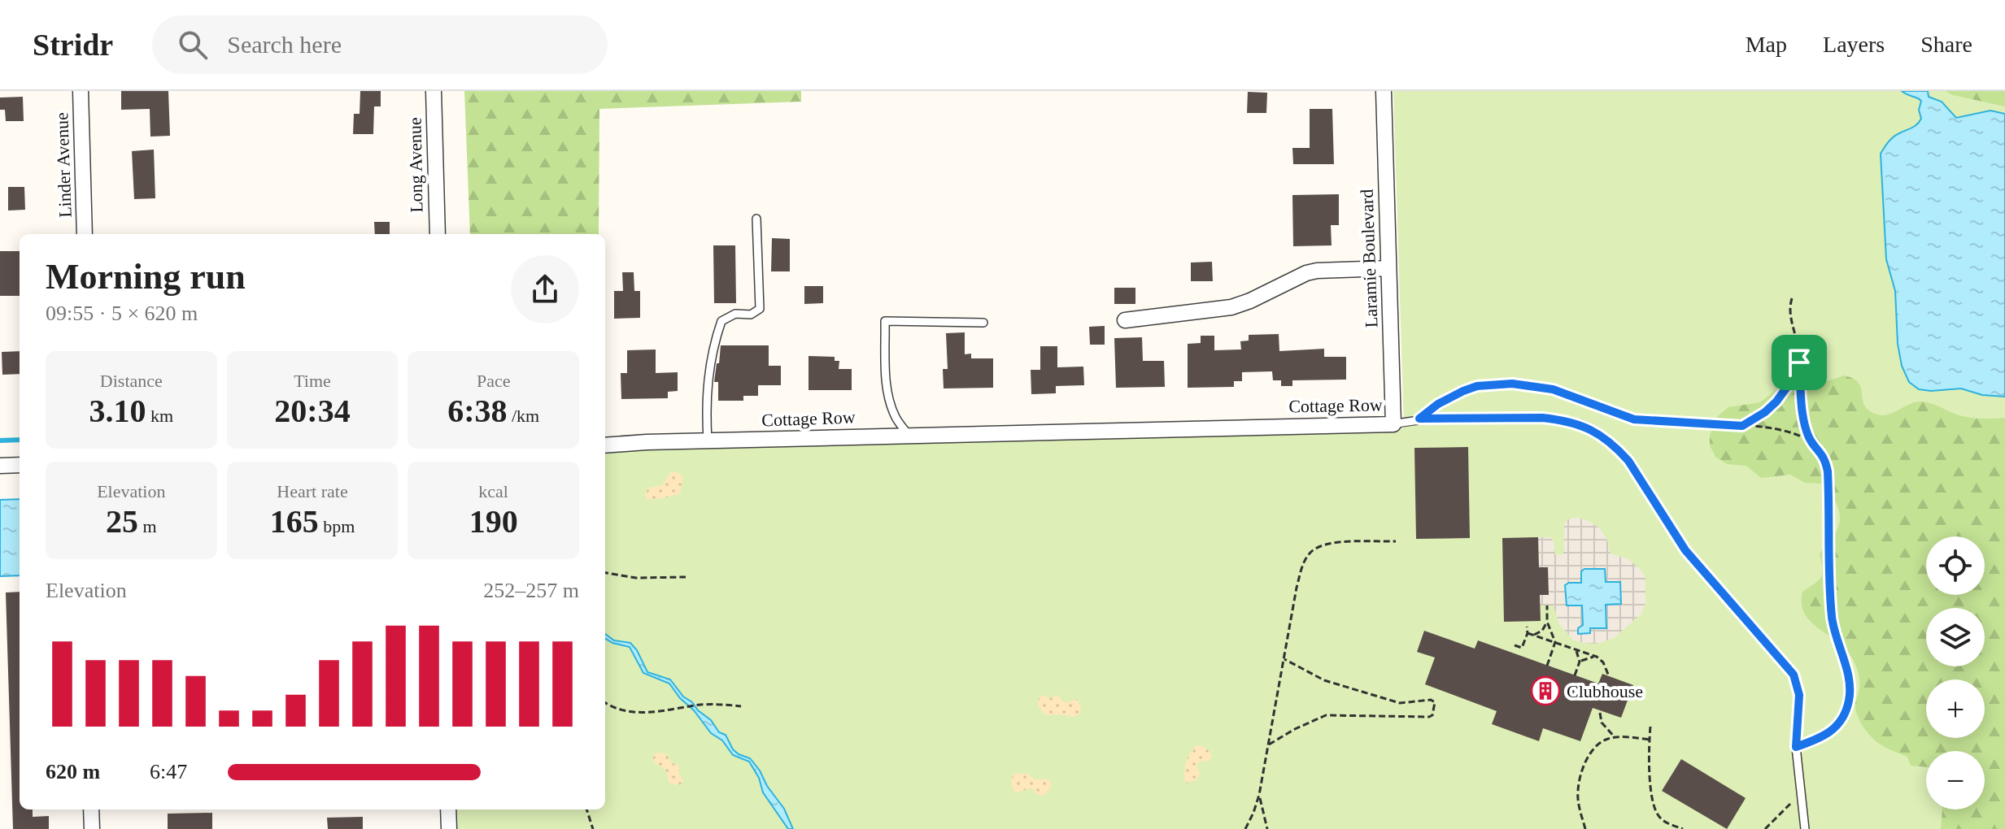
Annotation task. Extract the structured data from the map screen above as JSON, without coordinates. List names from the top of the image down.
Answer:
{
  "streets": {
    "street": [
      "Linder Avenue",
      "Long Avenue",
      "Laramie Boulevard",
      "Cottage Row"
    ]
  },
  "crossings": [
    ["Laramie Boulevard", "Cottage Row"]
  ],
  "places": {
    "building": ["Clubhouse"]
  },
  "page": {
    "header": "Stridr",
    "search": "Search here",
    "nav": ["Map", "Layers", "Share"],
    "heading": ["Morning run", "09:55 · 5 × 620 m"],
    "stats": [
      ["Distance", "3.10 km"],
      ["Time", "20:34"],
      ["Pace", "6:38 /km"],
      ["Elevation", "25 m"],
      ["Heart rate", "165 bpm"],
      ["kcal", "190"]
    ],
    "map_buttons": ["+", "−"],
    "chart": ["Elevation", "252–257 m"],
    "list": [
      {
        "name": "620 m",
        "note": "6:47"
      }
    ]
  }
}
